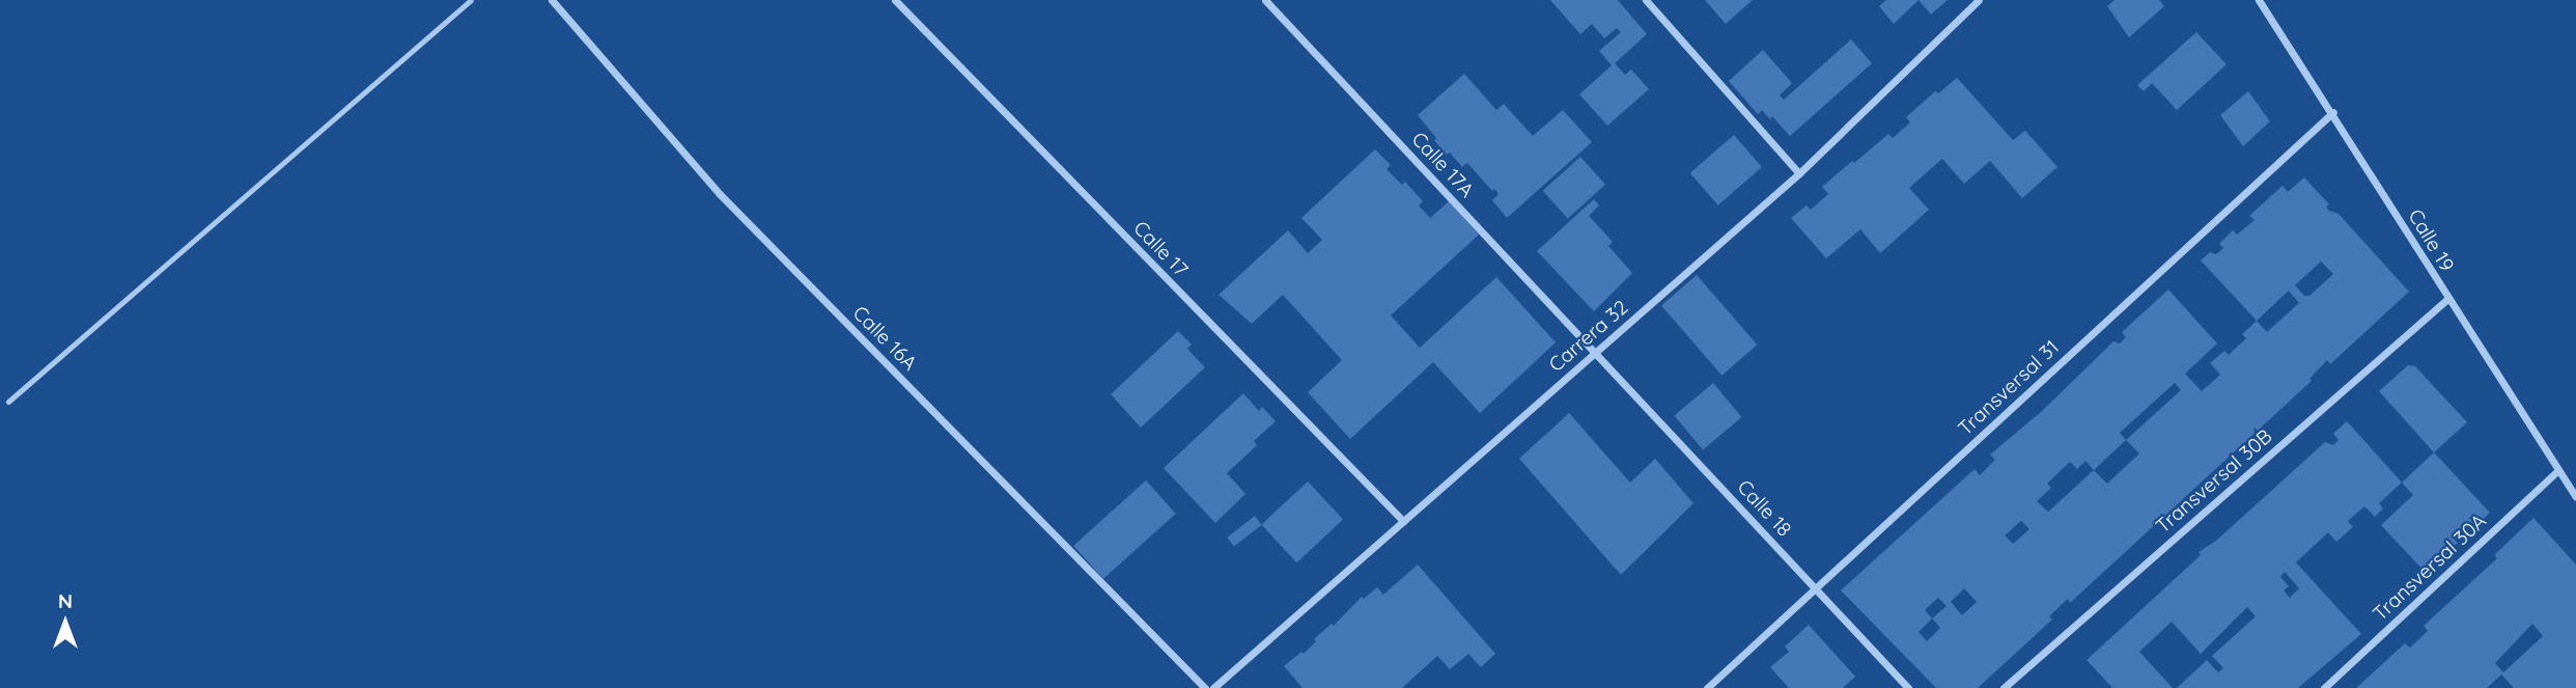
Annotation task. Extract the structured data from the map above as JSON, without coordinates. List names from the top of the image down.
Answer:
{
  "streets": {
    "street": [
      "Calle 17A",
      "Calle 19",
      "Calle 17",
      "Carrera 32",
      "Calle 16A",
      "Transversal 31",
      "Transversal 30B",
      "Calle 18",
      "Transversal 30A"
    ]
  },
  "crossings": [
    ["Calle 17A", "Carrera 32"],
    ["Calle 17A", "Calle 18"],
    ["Calle 19", "Transversal 31"],
    ["Calle 19", "Transversal 30B"],
    ["Calle 19", "Transversal 30A"],
    ["Calle 17", "Carrera 32"],
    ["Carrera 32", "Calle 18"],
    ["Transversal 31", "Calle 18"]
  ],
  "north": "top"
}
